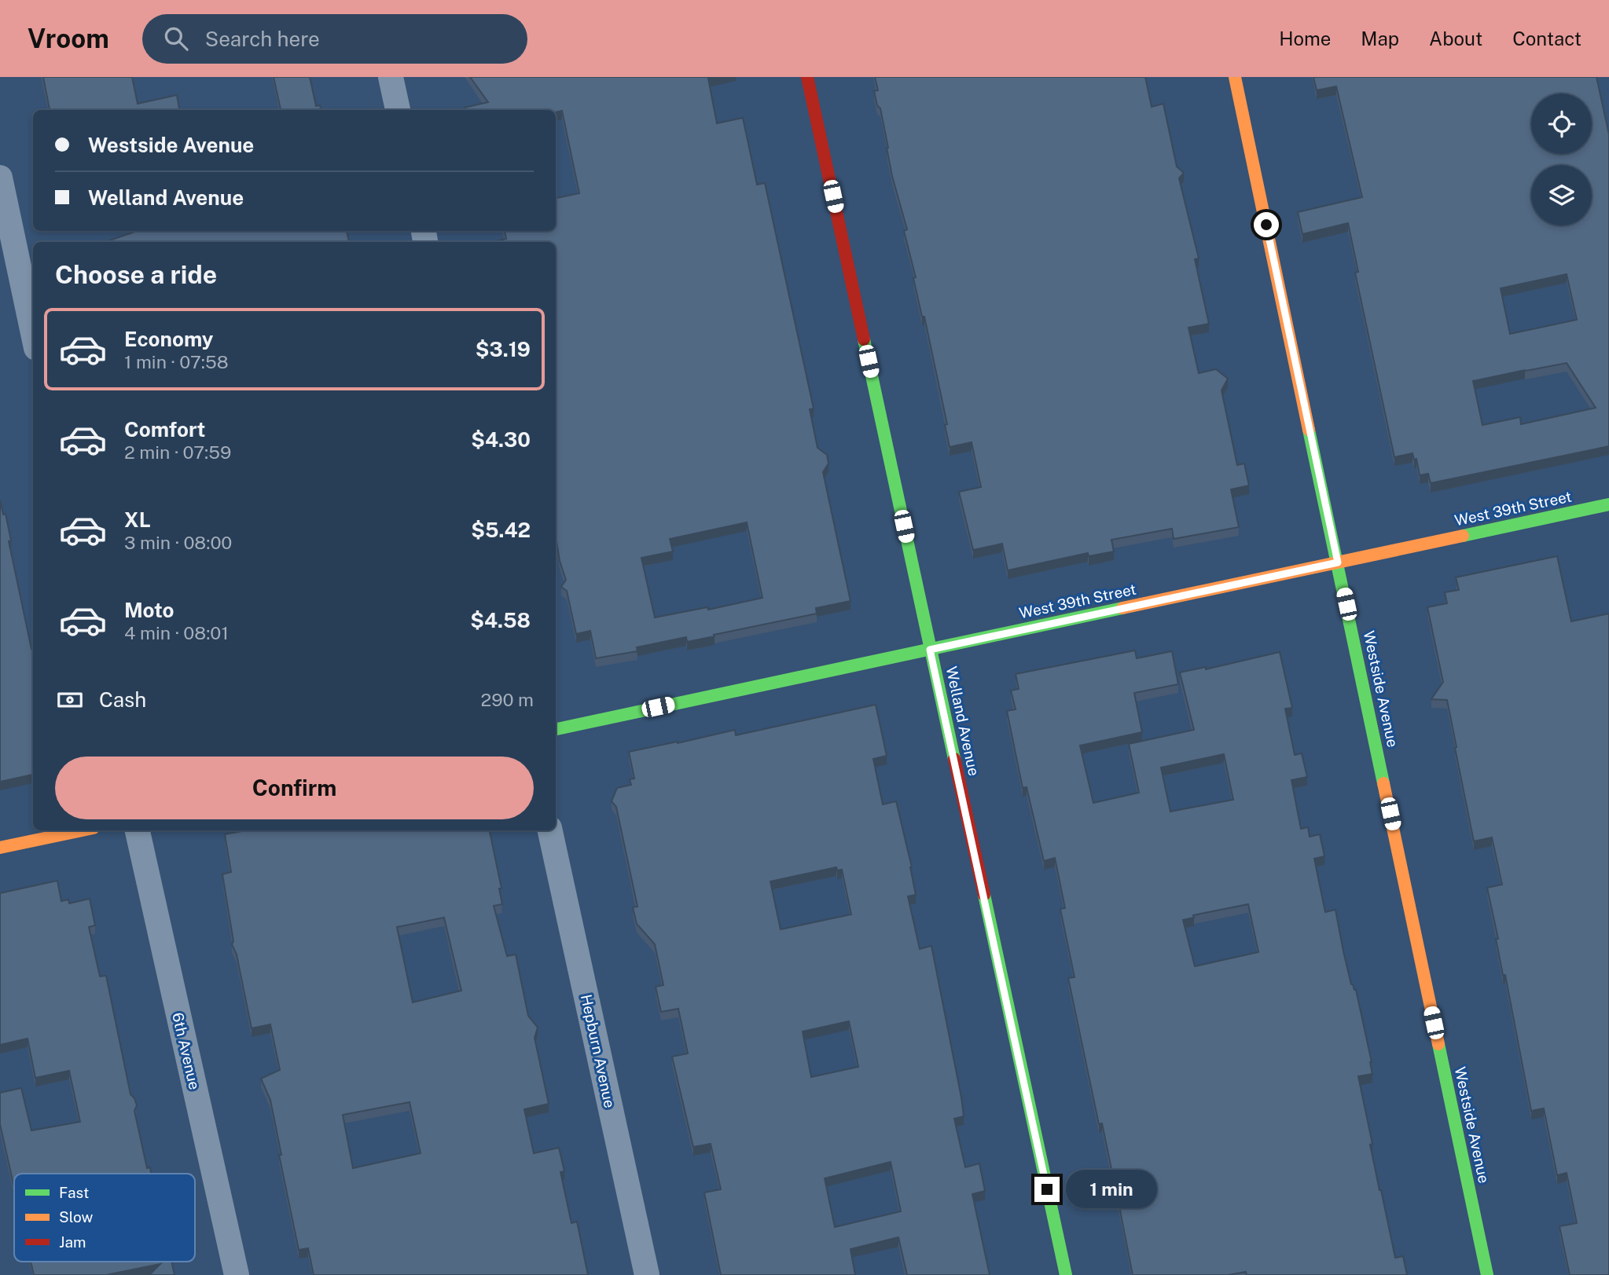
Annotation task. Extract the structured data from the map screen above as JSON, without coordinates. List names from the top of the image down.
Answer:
{
  "streets": {
    "street": [
      "West 39th Street",
      "Westside Avenue",
      "Welland Avenue",
      "6th Avenue",
      "Hepburn Avenue"
    ]
  },
  "crossings": [
    ["West 39th Street", "Westside Avenue"],
    ["West 39th Street", "Welland Avenue"]
  ],
  "legend": ["Fast", "Slow", "Jam"],
  "page": {
    "header": "Vroom",
    "search": "Search here",
    "nav": [
      "Home",
      "Map",
      "About",
      "Contact"
    ],
    "banner": ["Westside Avenue", "Welland Avenue"],
    "heading": "Choose a ride",
    "list": [
      {
        "name": "Economy",
        "note": "1 min · 07:58",
        "value": "$3.19"
      },
      {
        "name": "Comfort",
        "note": "2 min · 07:59",
        "value": "$4.30"
      },
      {
        "name": "XL",
        "note": "3 min · 08:00",
        "value": "$5.42"
      },
      {
        "name": "Moto",
        "note": "4 min · 08:01",
        "value": "$4.58"
      }
    ],
    "pay": ["Cash", "290 m"],
    "buttons": "Confirm",
    "bubble": "1 min"
  }
}
